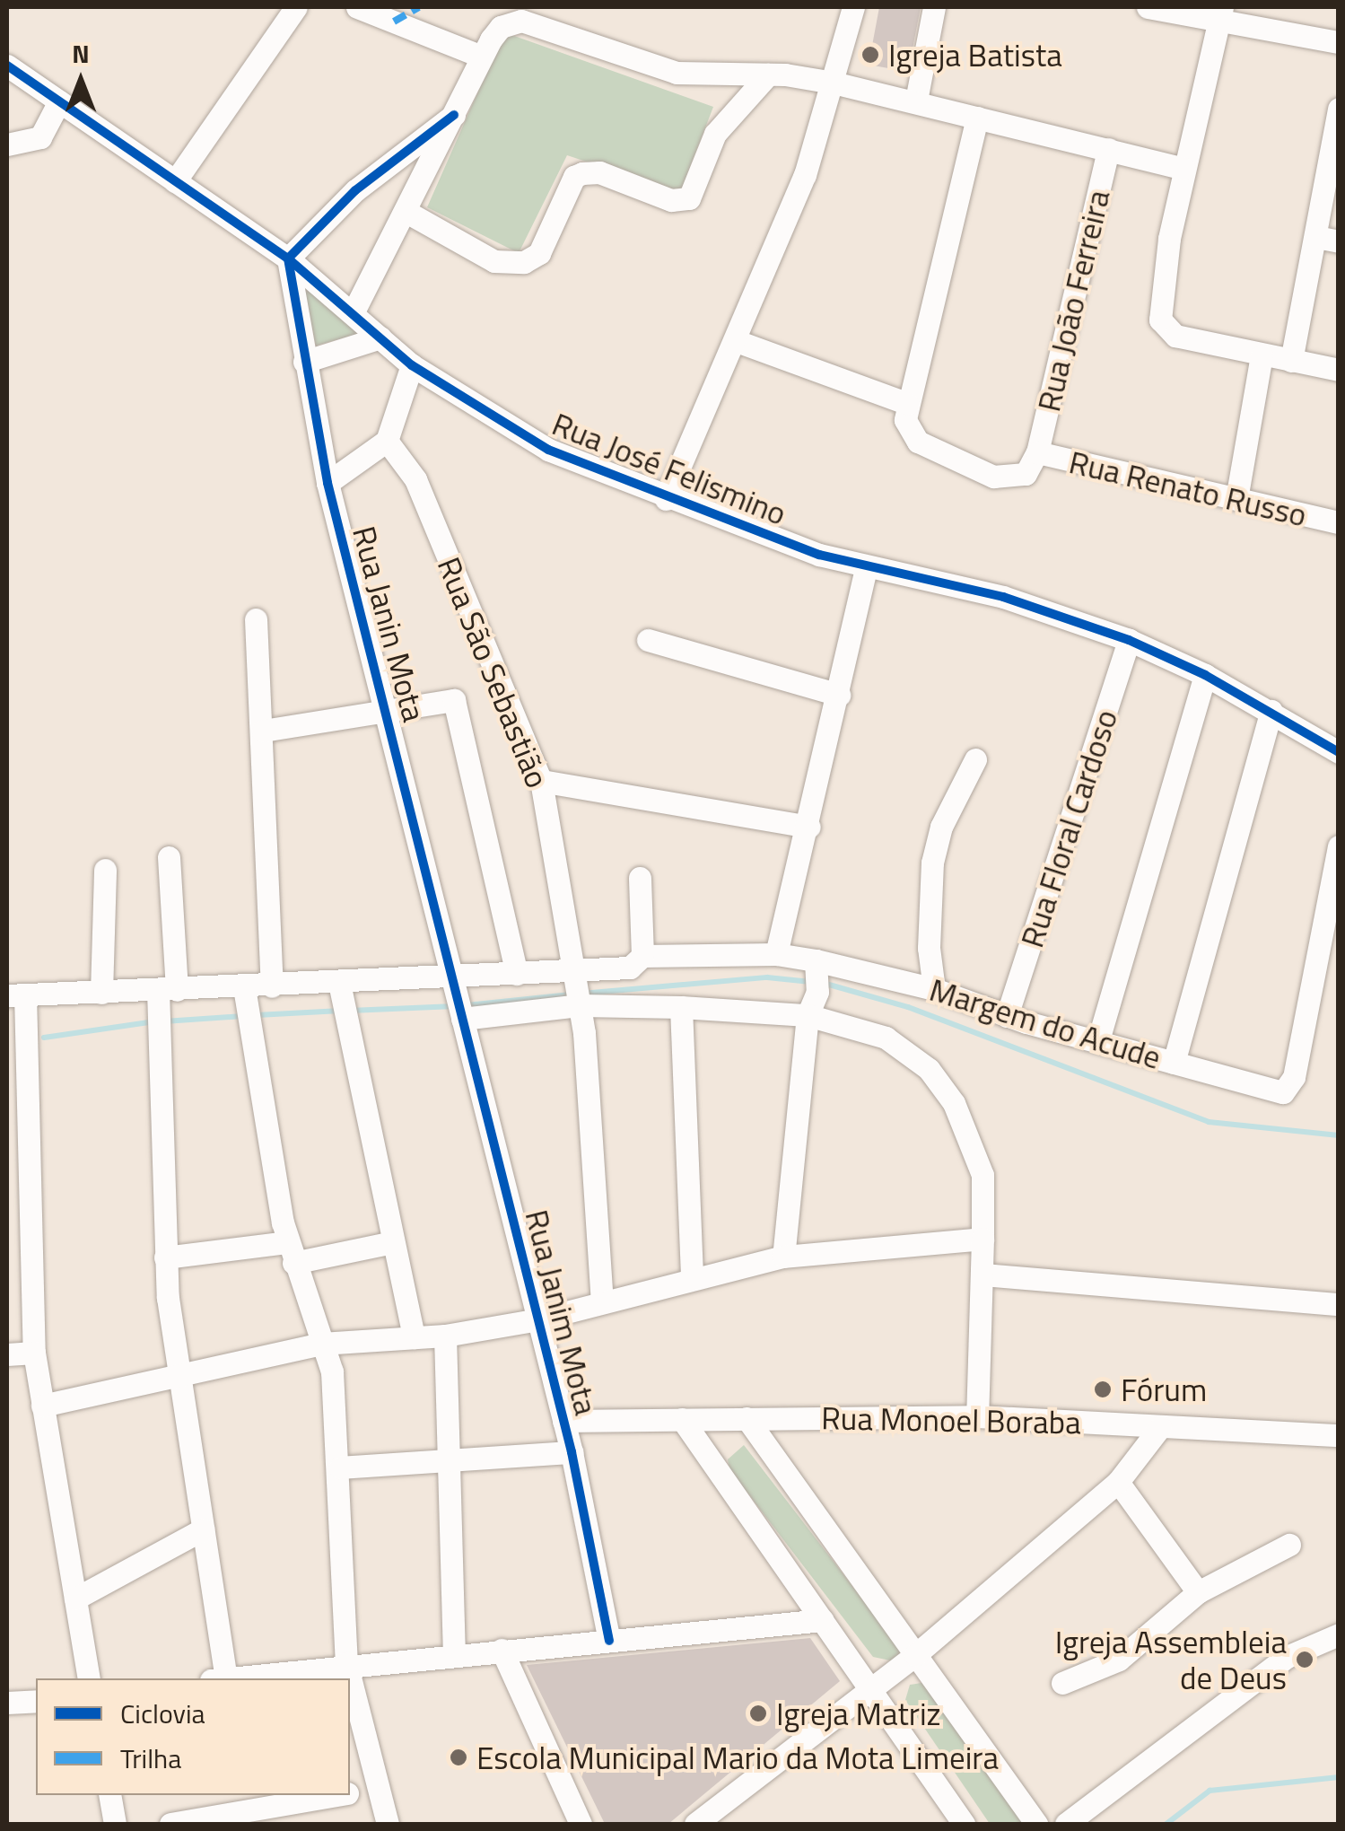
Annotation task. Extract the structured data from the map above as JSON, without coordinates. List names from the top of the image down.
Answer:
{
  "streets": {
    "street": [
      "Rua João Ferreira",
      "Rua José Felismino",
      "Rua Renato Russo",
      "Rua Janin Mota",
      "Rua São Sebastião",
      "Rua Floral Cardoso",
      "Margem do Acude",
      "Rua Janim Mota",
      "Rua Monoel Boraba"
    ]
  },
  "crossings": [
    ["Rua João Ferreira", "Rua Renato Russo"],
    ["Rua José Felismino", "Rua Janin Mota"],
    ["Rua José Felismino", "Rua Floral Cardoso"],
    ["Rua Janin Mota", "Rua Janim Mota"],
    ["Rua Floral Cardoso", "Margem do Acude"],
    ["Rua Janim Mota", "Rua Monoel Boraba"]
  ],
  "places": [
    "Igreja Batista",
    "Fórum",
    "Igreja Assembleia de Deus",
    "Igreja Matriz",
    "Escola Municipal Mario da Mota Limeira"
  ],
  "legend": ["Ciclovia", "Trilha"],
  "north": "top"
}
